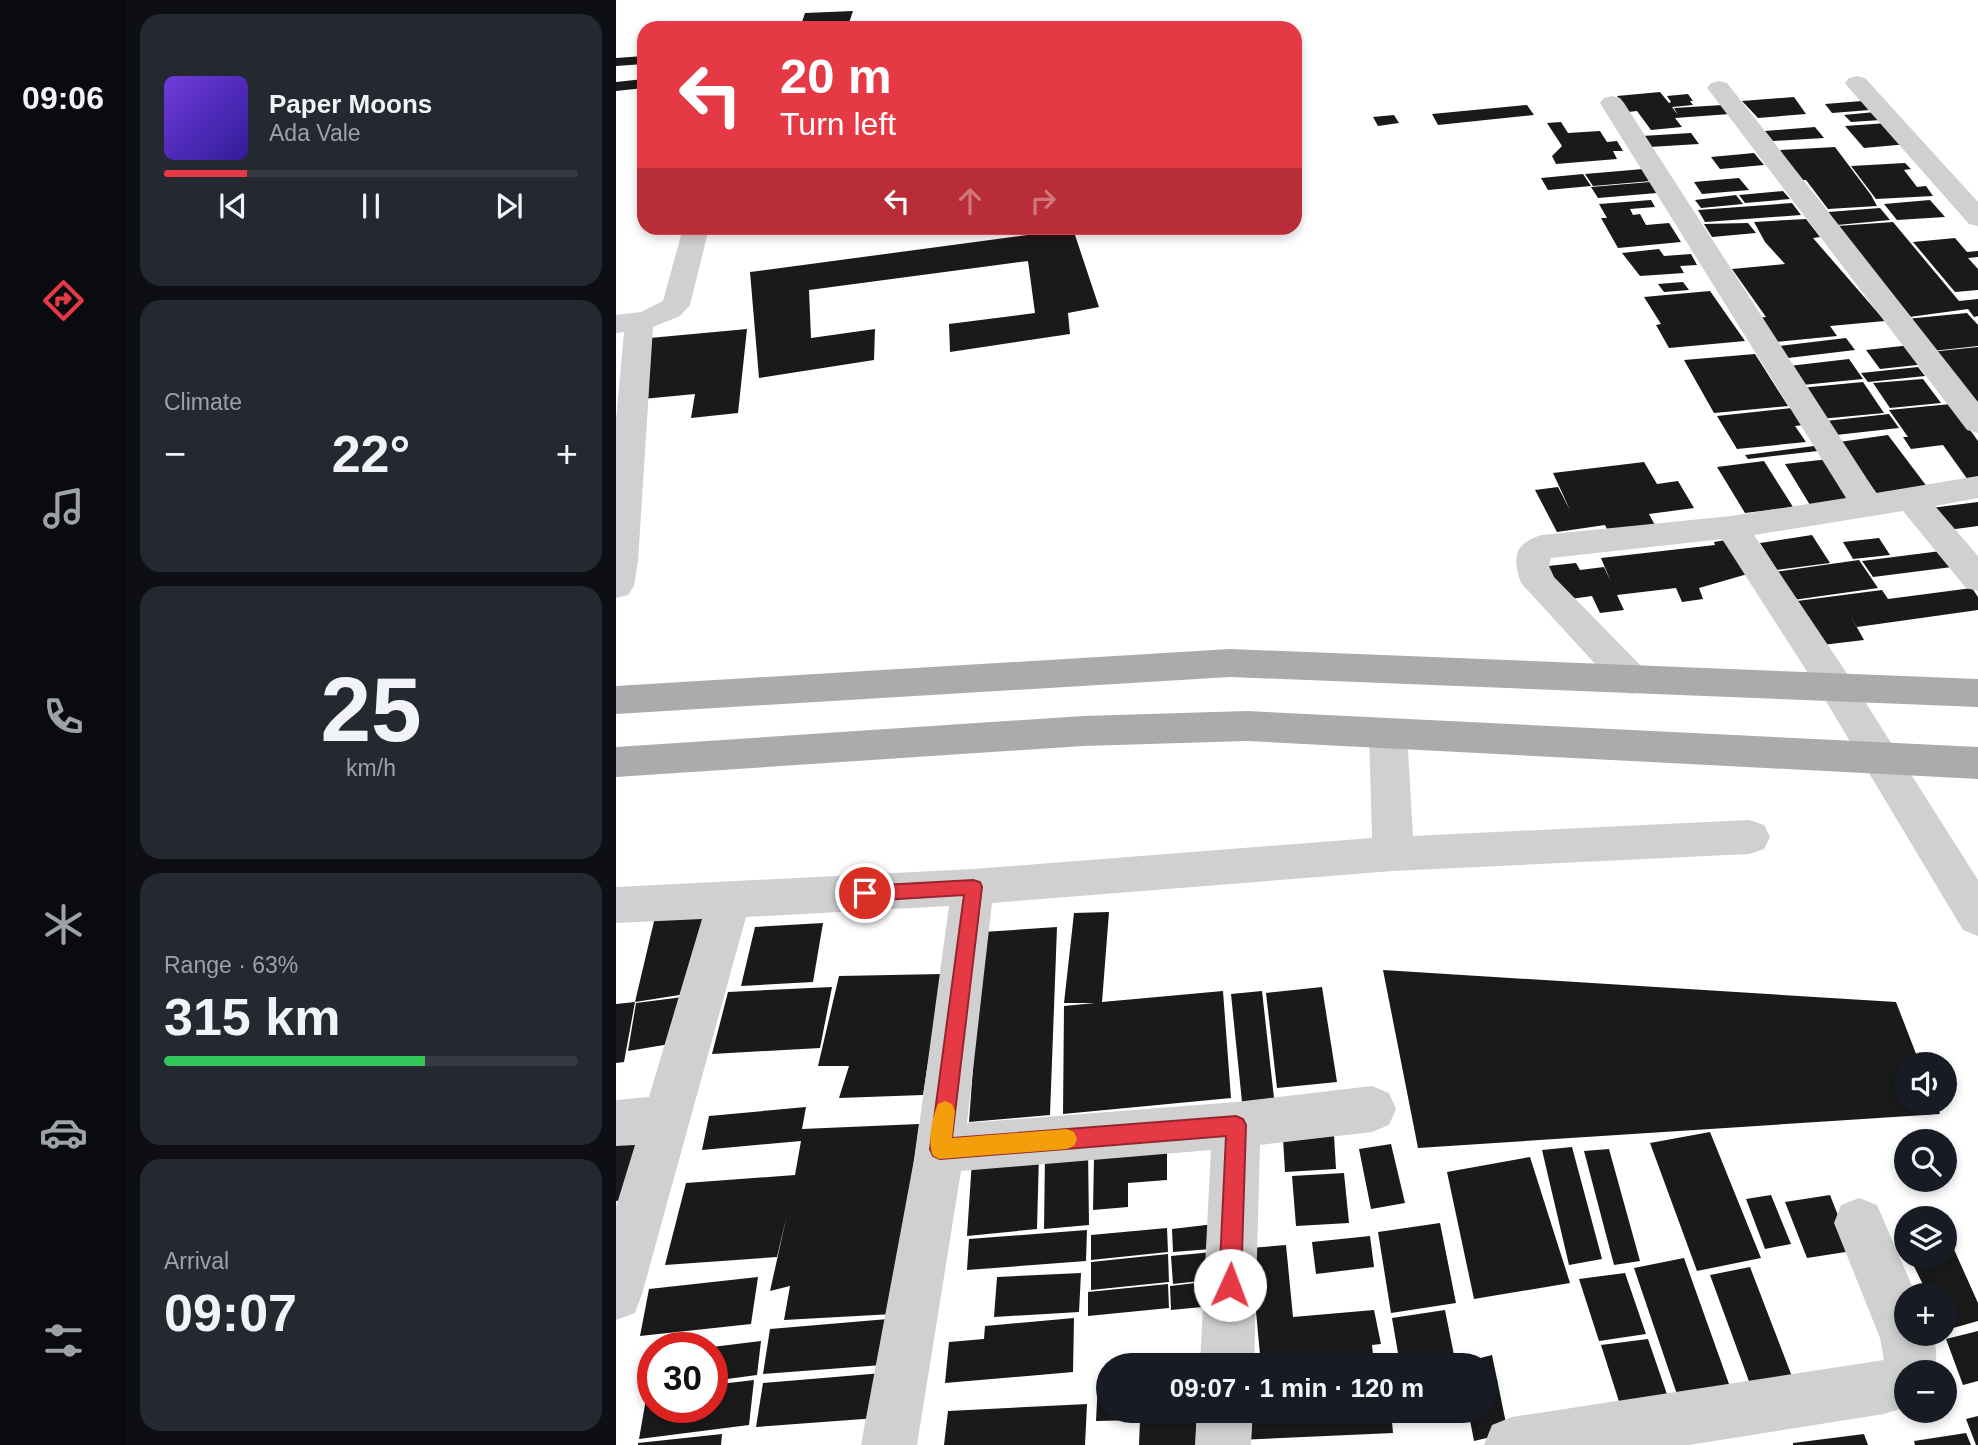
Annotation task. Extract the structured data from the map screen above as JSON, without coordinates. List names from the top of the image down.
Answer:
{
  "page": {
    "tabs": "09:06",
    "turn": ["20 m", "Turn left"],
    "song": ["Paper Moons", "Ada Vale"],
    "tile": [
      "Climate",
      ["25", "km/h"],
      ["Range · 63%", "315 km"],
      ["Arrival", "09:07"]
    ],
    "heat": ["−", "22°", "+"],
    "map_buttons": ["+", "−"],
    "limit": "30",
    "trip": "09:07 · 1 min · 120 m"
  }
}
